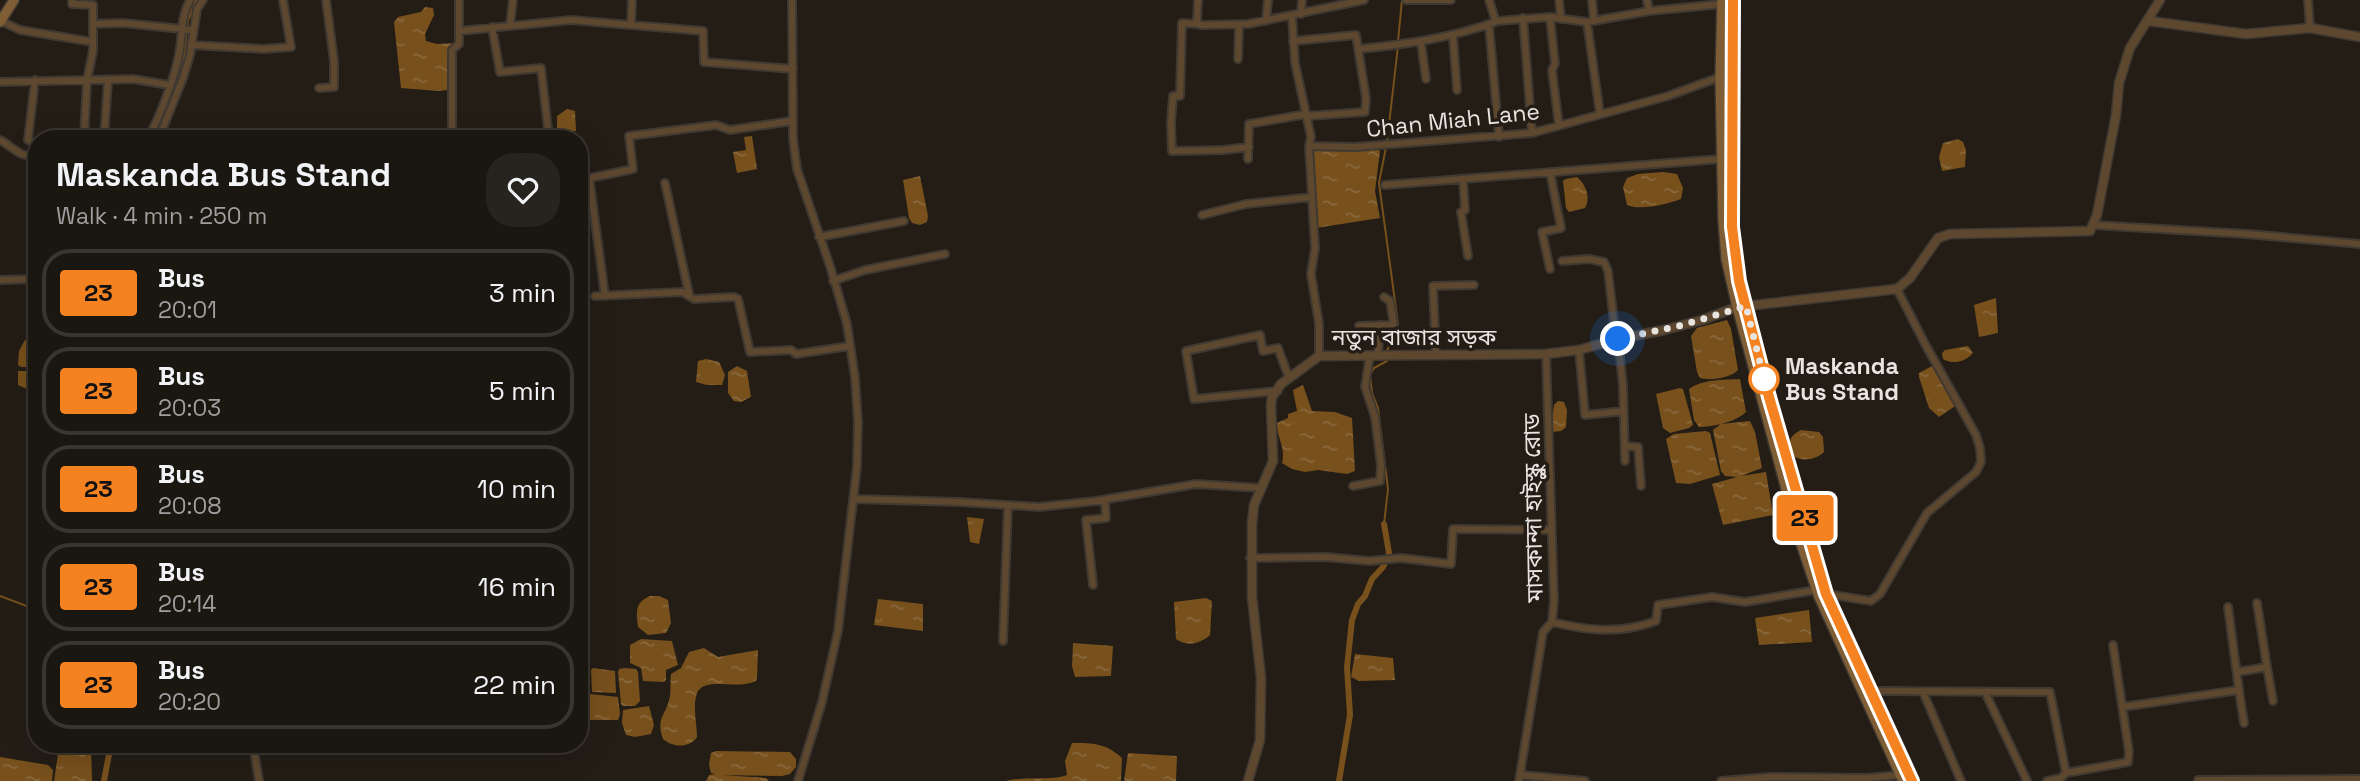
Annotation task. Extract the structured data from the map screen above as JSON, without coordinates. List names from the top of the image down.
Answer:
{
  "streets": {
    "street": ["Chan Miah Lane", "নতুন বাজার সড়ক", "মাসকান্দা হাইস্কুল রোড"]
  },
  "crossings": [
    ["নতুন বাজার সড়ক", "মাসকান্দা হাইস্কুল রোড"]
  ],
  "places": ["Maskanda Bus Stand"],
  "lines": ["bus line 23"],
  "page": {
    "on_map": "23",
    "heading": ["Maskanda Bus Stand", "Walk · 4 min · 250 m"],
    "list": [
      {
        "mark": "23",
        "name": "Bus",
        "note": "20:01",
        "value": "3 min"
      },
      {
        "mark": "23",
        "name": "Bus",
        "note": "20:03",
        "value": "5 min"
      },
      {
        "mark": "23",
        "name": "Bus",
        "note": "20:08",
        "value": "10 min"
      },
      {
        "mark": "23",
        "name": "Bus",
        "note": "20:14",
        "value": "16 min"
      },
      {
        "mark": "23",
        "name": "Bus",
        "note": "20:20",
        "value": "22 min"
      }
    ]
  }
}
